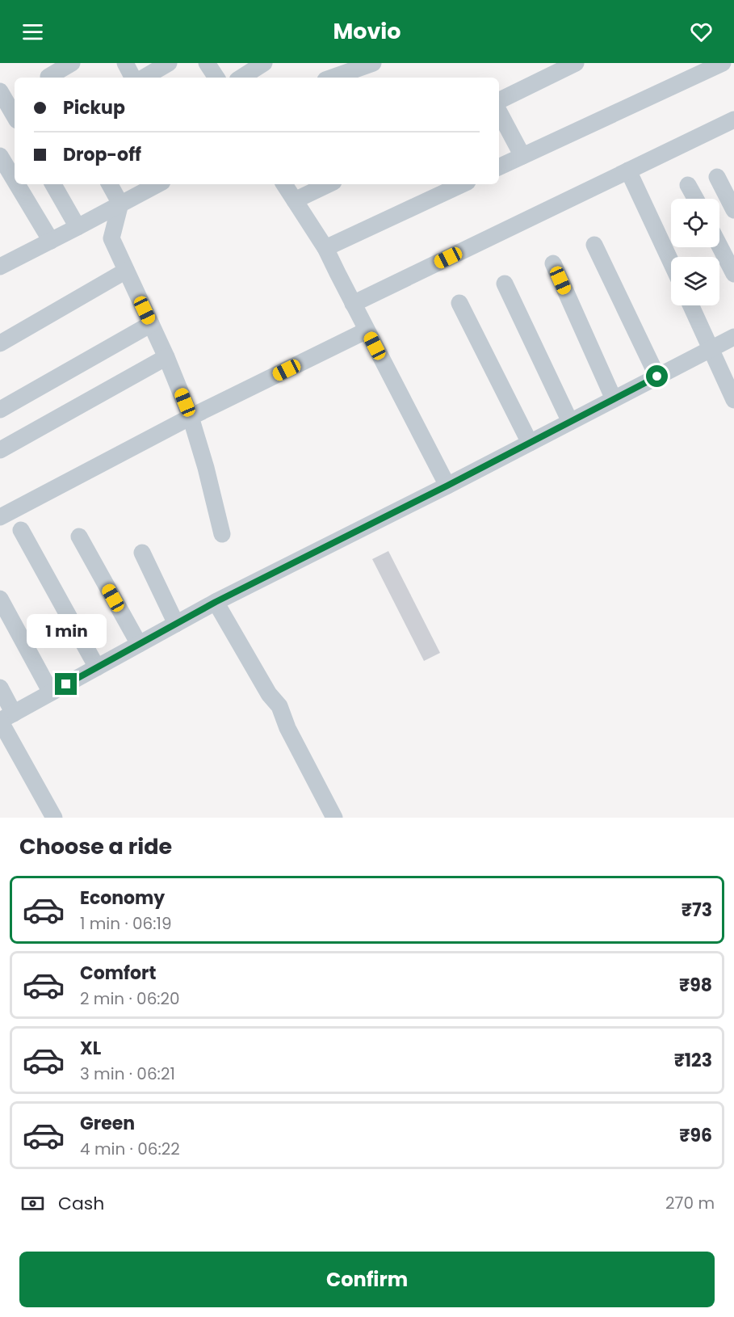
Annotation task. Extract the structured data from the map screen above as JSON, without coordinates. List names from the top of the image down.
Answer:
{
  "page": {
    "header": "Movio",
    "banner": ["Pickup", "Drop-off"],
    "bubble": "1 min",
    "heading": "Choose a ride",
    "list": [
      {
        "name": "Economy",
        "note": "1 min · 06:19",
        "value": "₹73"
      },
      {
        "name": "Comfort",
        "note": "2 min · 06:20",
        "value": "₹98"
      },
      {
        "name": "XL",
        "note": "3 min · 06:21",
        "value": "₹123"
      },
      {
        "name": "Green",
        "note": "4 min · 06:22",
        "value": "₹96"
      }
    ],
    "pay": ["Cash", "270 m"],
    "buttons": "Confirm"
  }
}
